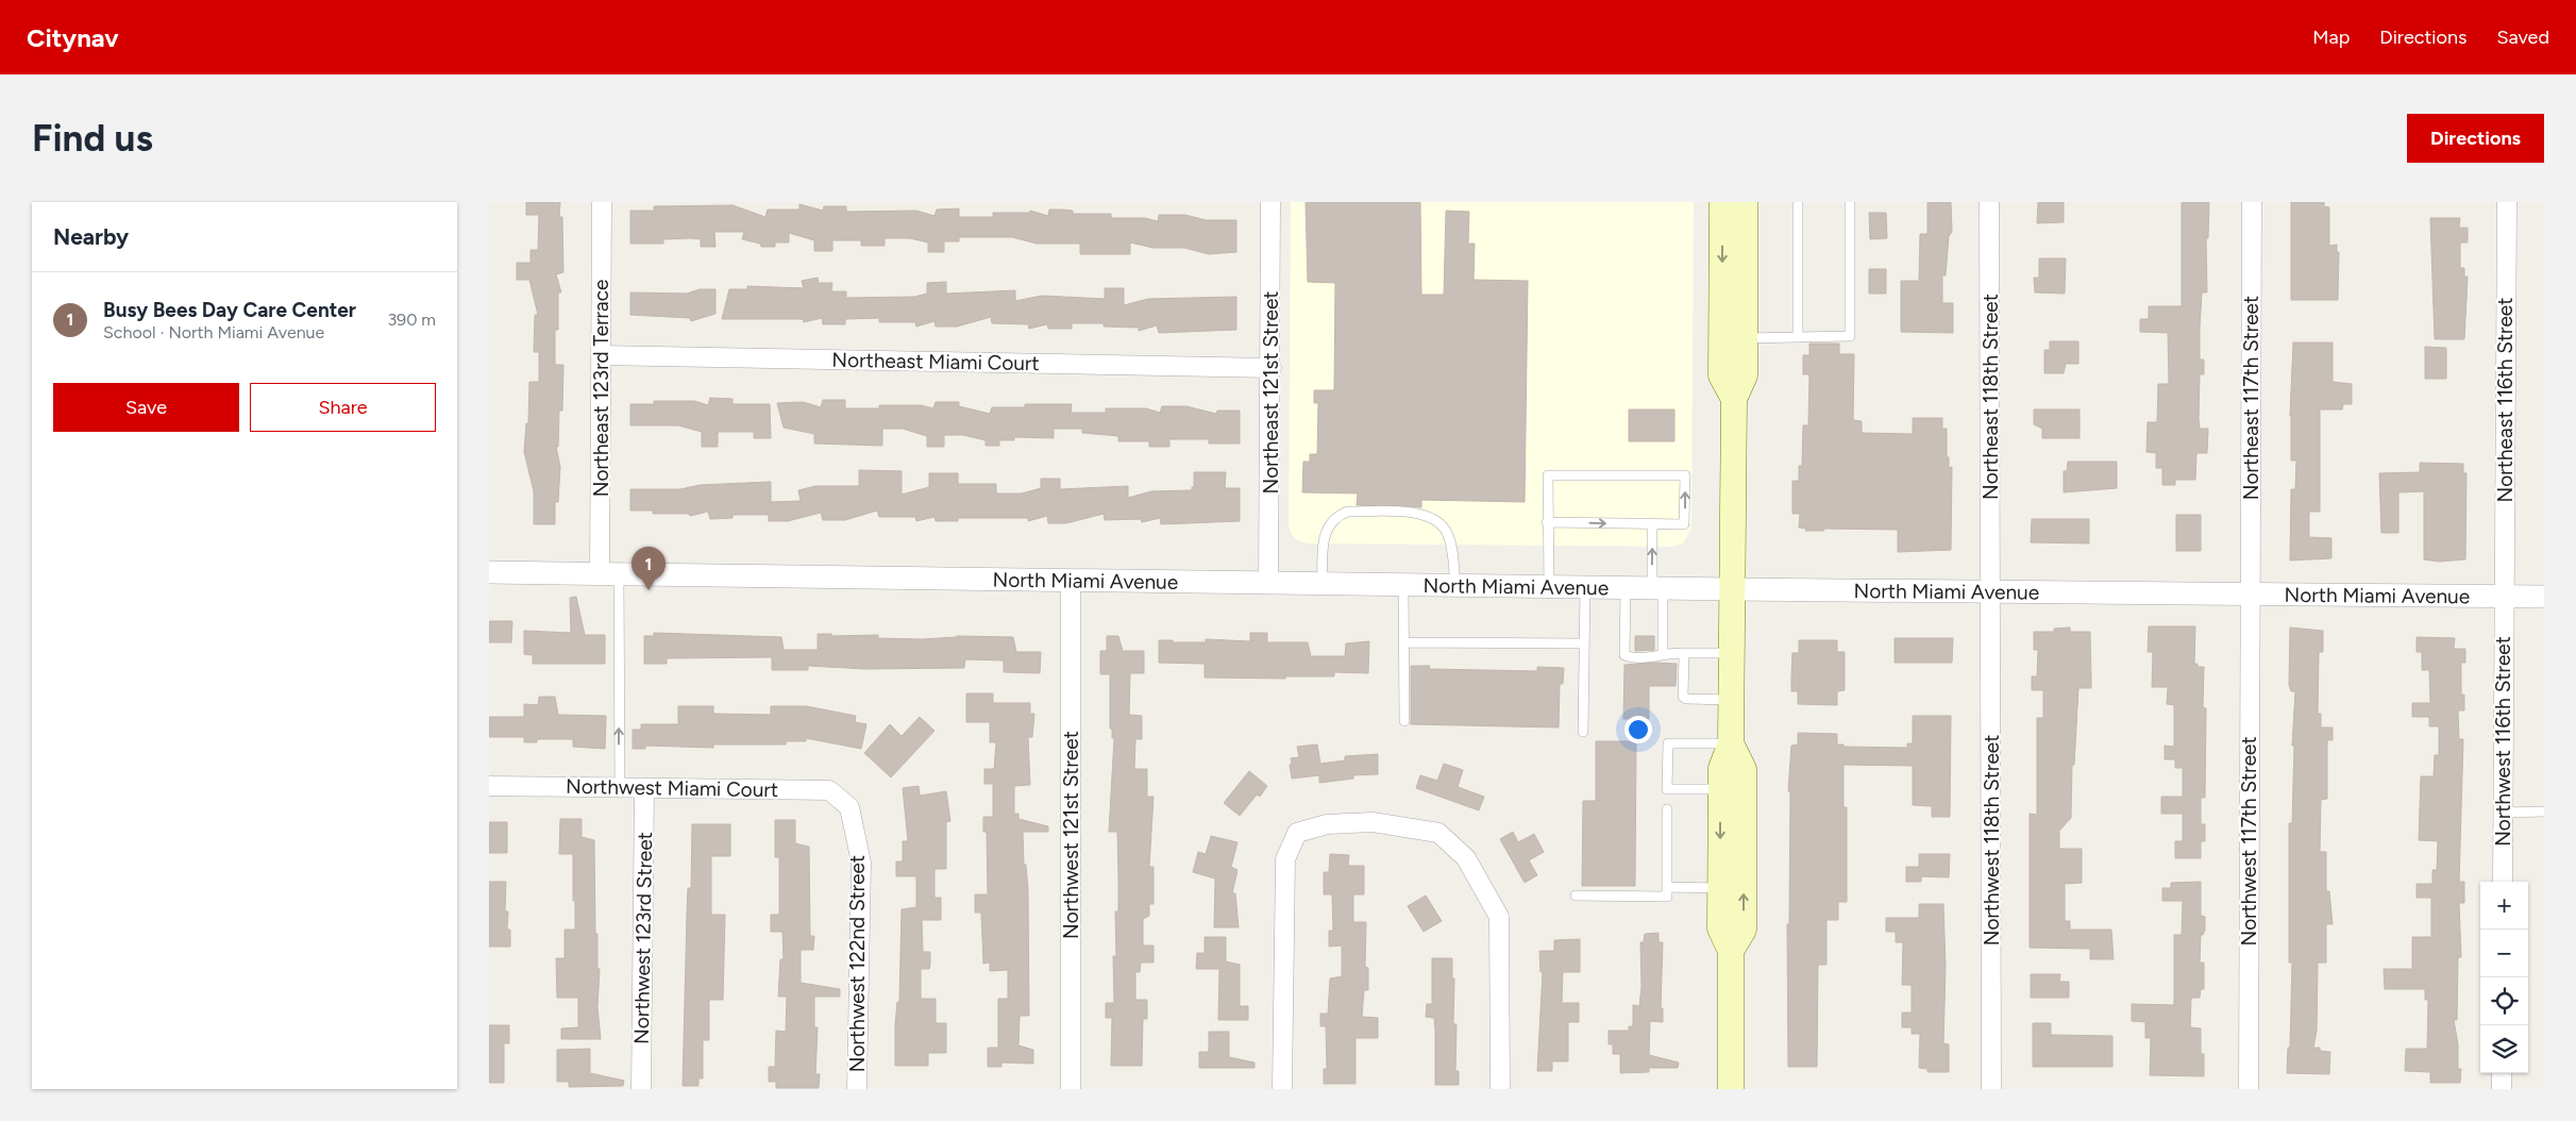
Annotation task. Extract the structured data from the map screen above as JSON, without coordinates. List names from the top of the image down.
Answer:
{
  "streets": {
    "street": [
      "Northeast Miami Court",
      "Northeast 123rd Terrace",
      "Northeast 121st Street",
      "Northeast 118th Street",
      "Northeast 117th Street",
      "Northeast 116th Street",
      "North Miami Avenue",
      "Northwest 116th Street",
      "Northwest Miami Court",
      "Northwest 121st Street",
      "Northwest 118th Street",
      "Northwest 117th Street",
      "Northwest 123rd Street",
      "Northwest 122nd Street"
    ]
  },
  "crossings": [
    ["Northeast Miami Court", "Northeast 123rd Terrace"],
    ["Northeast Miami Court", "Northeast 121st Street"],
    ["Northeast 123rd Terrace", "North Miami Avenue"],
    ["Northeast 121st Street", "North Miami Avenue"],
    ["Northeast 118th Street", "North Miami Avenue"],
    ["Northeast 118th Street", "Northwest 118th Street"],
    ["Northeast 117th Street", "North Miami Avenue"],
    ["Northeast 117th Street", "Northwest 117th Street"],
    ["Northeast 116th Street", "North Miami Avenue"],
    ["Northeast 116th Street", "Northwest 116th Street"],
    ["North Miami Avenue", "Northwest 116th Street"],
    ["North Miami Avenue", "Northwest 121st Street"],
    ["North Miami Avenue", "Northwest 118th Street"],
    ["North Miami Avenue", "Northwest 117th Street"],
    ["Northwest Miami Court", "Northwest 123rd Street"],
    ["Northwest Miami Court", "Northwest 122nd Street"]
  ],
  "page": {
    "header": "Citynav",
    "nav": ["Map", "Directions", "Saved"],
    "buttons": [
      "Directions",
      ["Save", "Share"]
    ],
    "title": "Find us",
    "heading": "Nearby",
    "list": [
      {
        "mark": "1",
        "name": "Busy Bees Day Care Center",
        "note": "School · North Miami Avenue",
        "value": "390 m"
      }
    ],
    "pins": "1",
    "map_buttons": ["+", "−"]
  }
}
